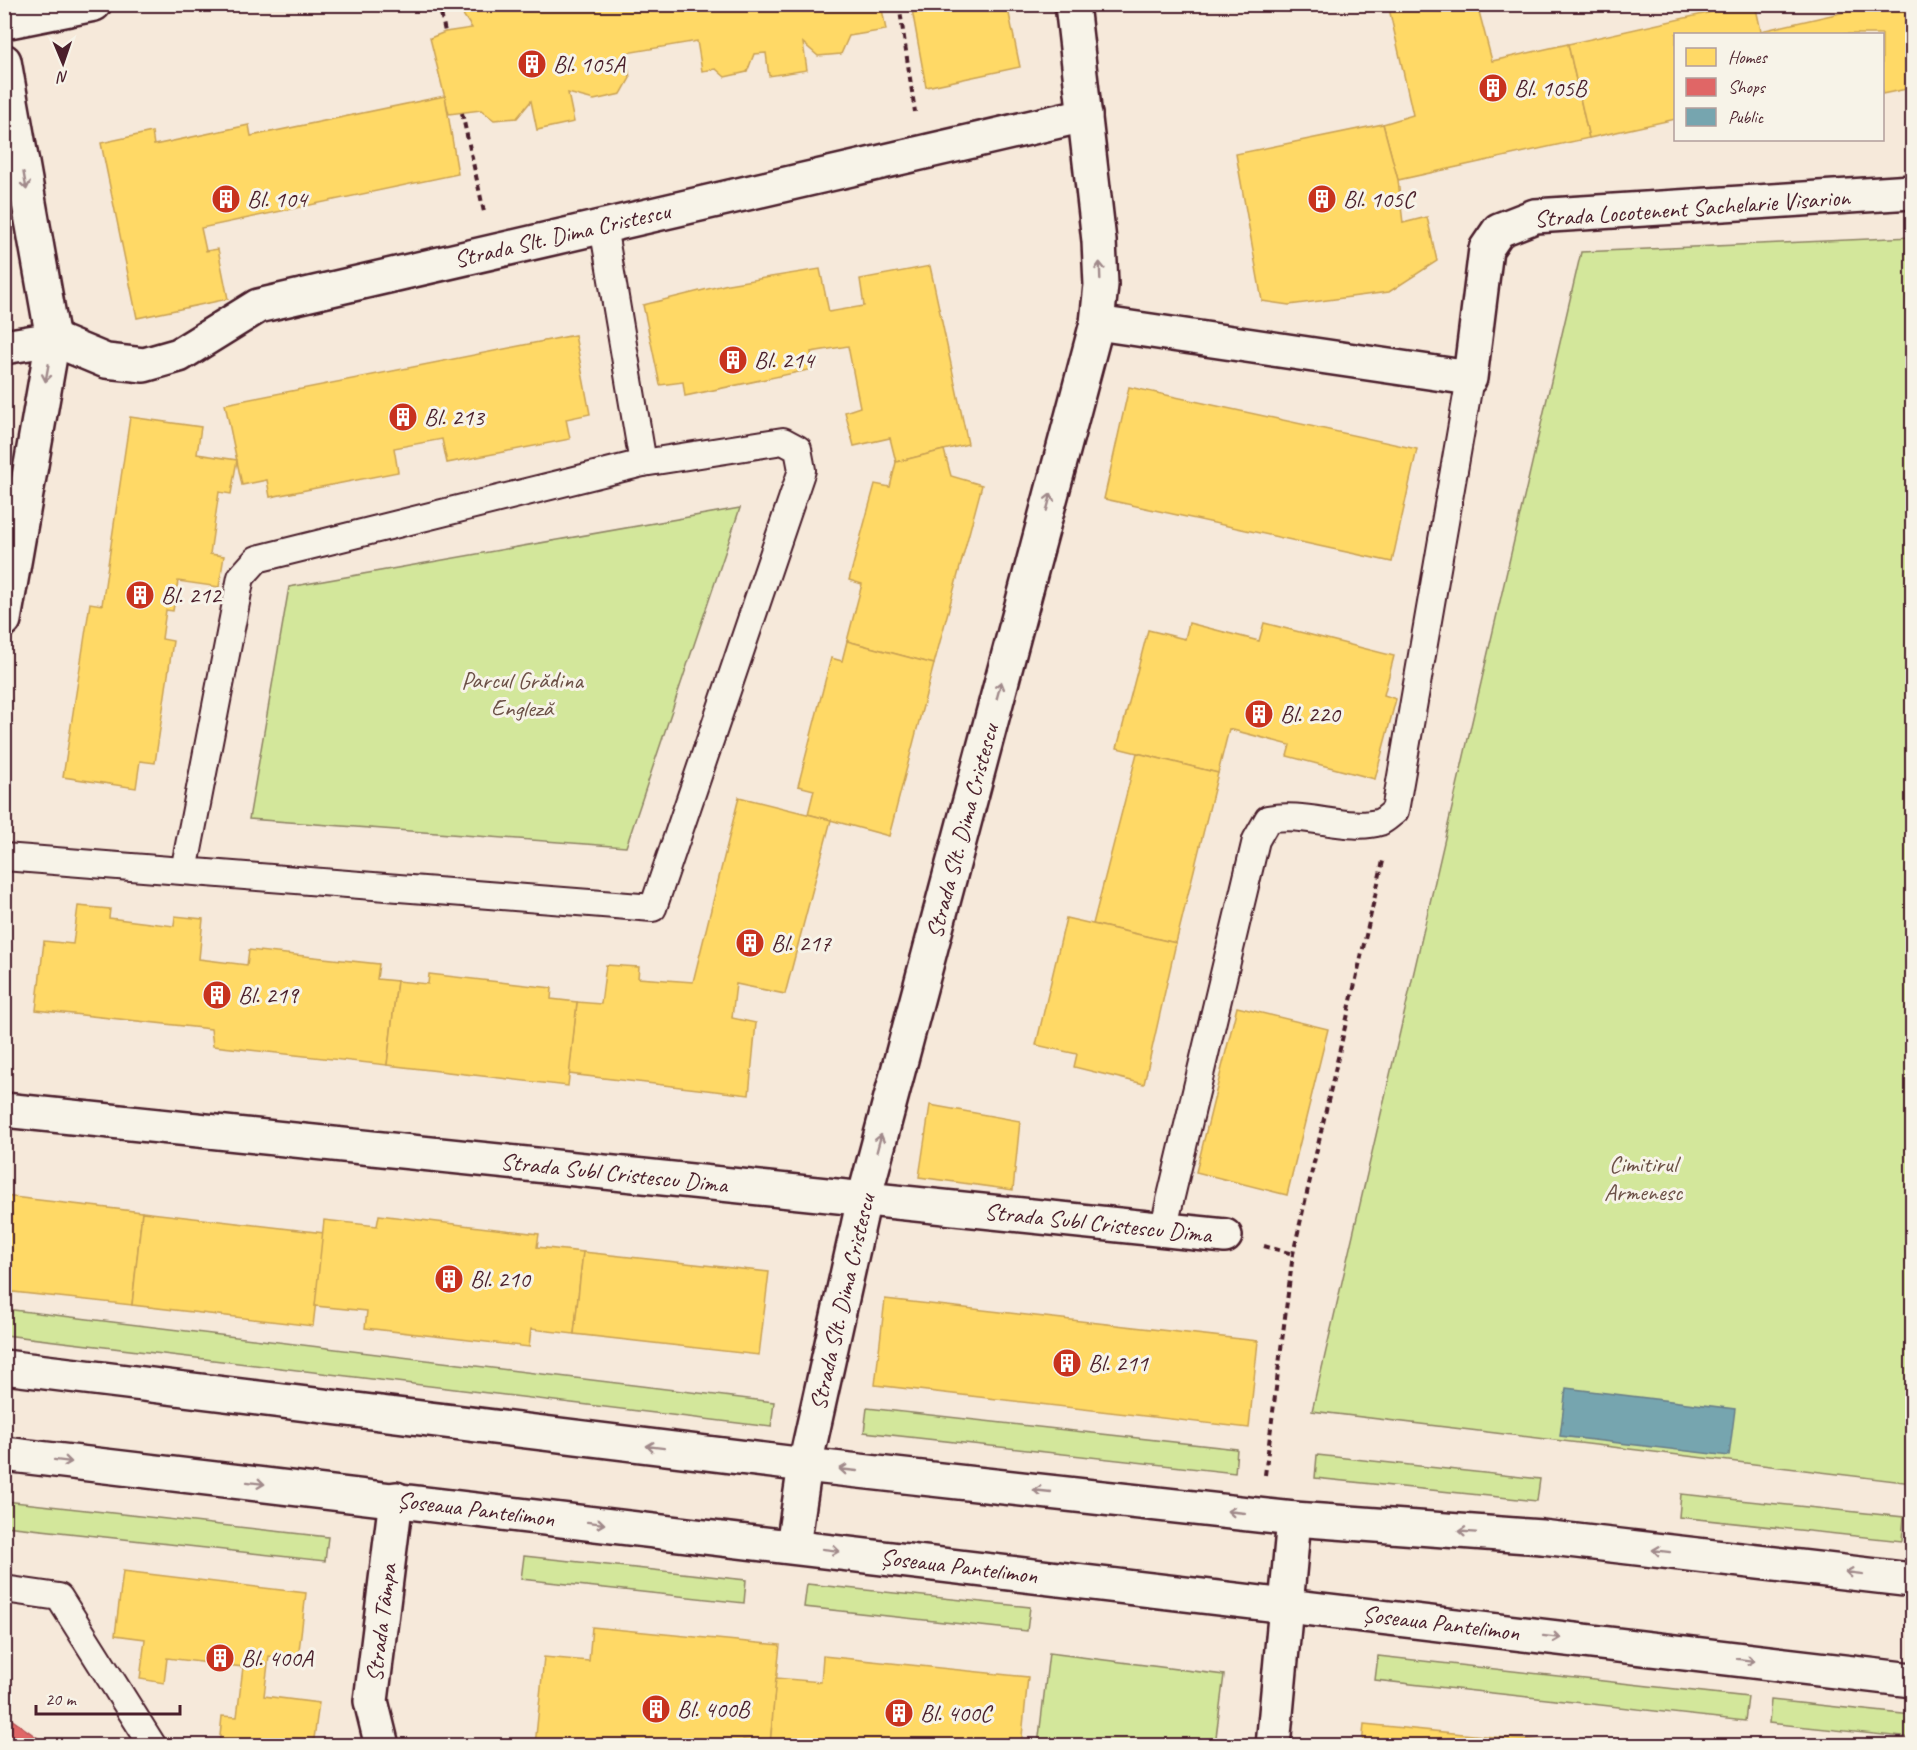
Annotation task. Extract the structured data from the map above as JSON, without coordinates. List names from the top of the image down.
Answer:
{
  "streets": {
    "street": [
      "Strada Locotenent Sachelarie Visarion",
      "Strada Slt. Dima Cristescu",
      "Strada Subl Cristescu Dima",
      "Șoseaua Pantelimon",
      "Strada Tâmpa"
    ]
  },
  "crossings": [
    ["Strada Slt. Dima Cristescu", "Strada Subl Cristescu Dima"],
    ["Strada Slt. Dima Cristescu", "Șoseaua Pantelimon"],
    ["Șoseaua Pantelimon", "Strada Tâmpa"]
  ],
  "one_way": ["Strada Slt. Dima Cristescu"],
  "parks": ["Parcul Grădina Engleză", "Cimitirul Armenesc"],
  "places": {
    "building": [
      "Bl. 105A",
      "Bl. 105B",
      "Bl. 104",
      "Bl. 105C",
      "Bl. 214",
      "Bl. 213",
      "Bl. 212",
      "Bl. 220",
      "Bl. 217",
      "Bl. 219",
      "Bl. 210",
      "Bl. 211",
      "Bl. 400A",
      "Bl. 400B",
      "Bl. 400C"
    ]
  },
  "legend": ["Homes", "Shops", "Public"],
  "scale_bar": "20 m",
  "north": "bottom"
}
